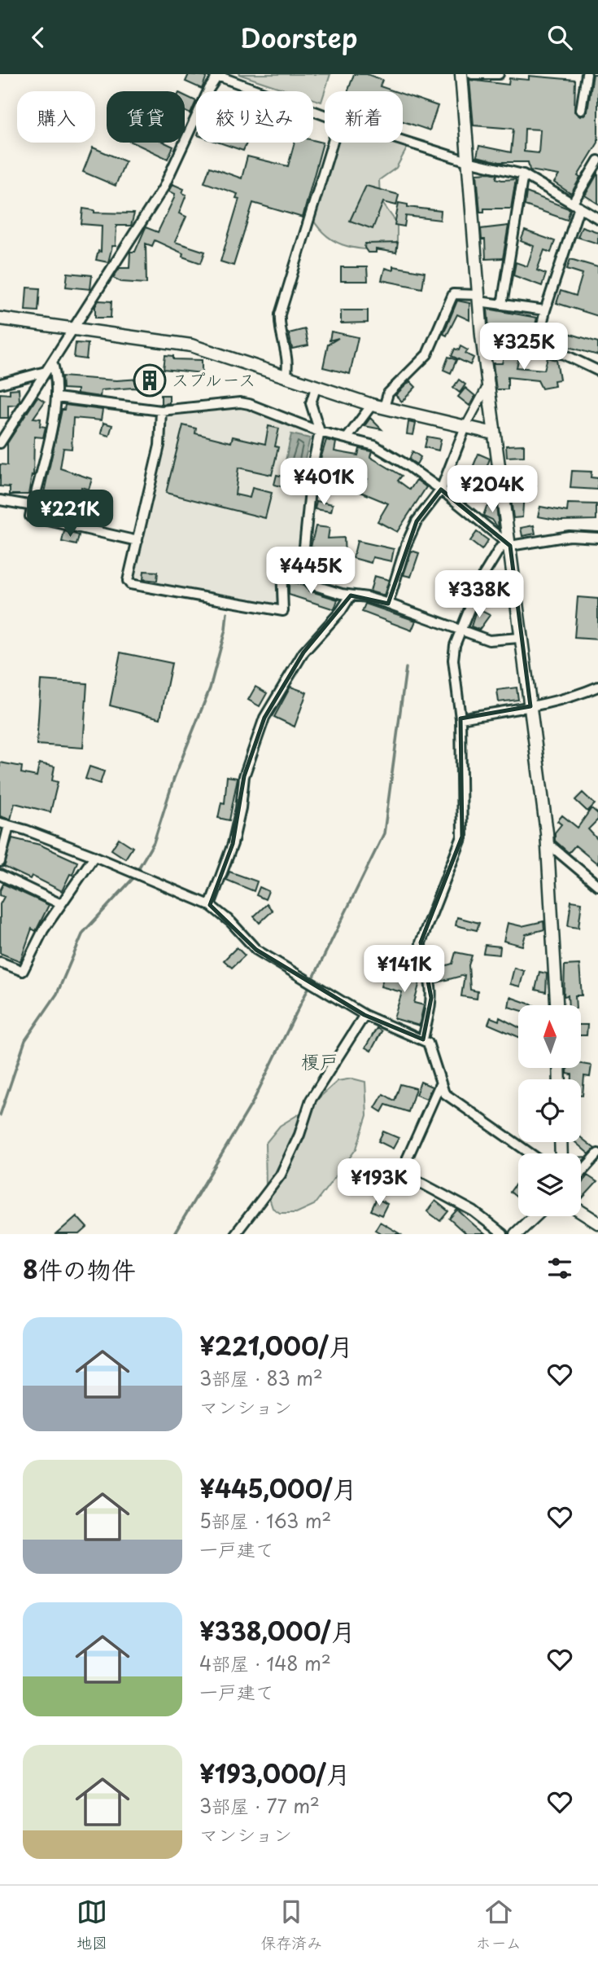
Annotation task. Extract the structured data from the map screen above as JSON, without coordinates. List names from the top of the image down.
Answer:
{
  "districts": ["榎戸"],
  "places": {
    "building": ["スプルース"]
  },
  "north": "top",
  "page": {
    "header": "Doorstep",
    "chip": [
      "購入",
      "賃貸",
      "絞り込み",
      "新着"
    ],
    "price": [
      "¥325K",
      "¥401K",
      "¥204K",
      "¥221K",
      "¥445K",
      "¥338K",
      "¥141K",
      "¥193K"
    ],
    "heading": "8件の物件",
    "list": [
      {
        "name": "¥221,000/月",
        "note": "3部屋 · 83 m² · マンション"
      },
      {
        "name": "¥445,000/月",
        "note": "5部屋 · 163 m² · 一戸建て"
      },
      {
        "name": "¥338,000/月",
        "note": "4部屋 · 148 m² · 一戸建て"
      },
      {
        "name": "¥193,000/月",
        "note": "3部屋 · 77 m² · マンション"
      }
    ],
    "tabs": ["地図", "保存済み", "ホーム"]
  }
}
